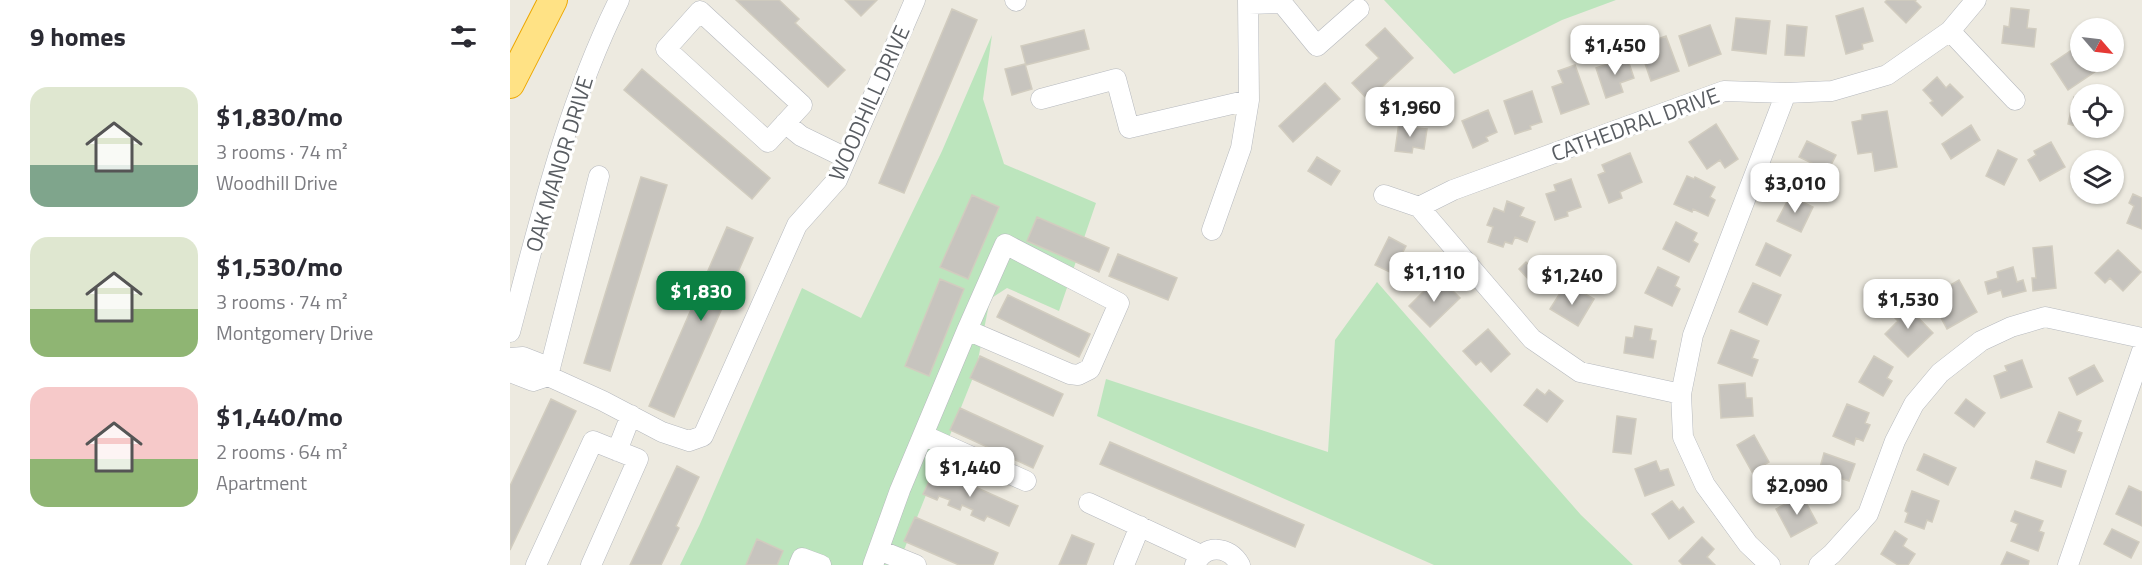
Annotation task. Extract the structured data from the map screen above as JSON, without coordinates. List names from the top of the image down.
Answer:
{
  "streets": {
    "street": ["WOODHILL DRIVE", "CATHEDRAL DRIVE", "OAK MANOR DRIVE"]
  },
  "north": "bottom right",
  "page": {
    "heading": "9 homes",
    "price": [
      "$1,450",
      "$1,960",
      "$3,010",
      "$1,110",
      "$1,240",
      "$1,830",
      "$1,530",
      "$1,440",
      "$2,090"
    ],
    "list": [
      {
        "name": "$1,830/mo",
        "note": "3 rooms · 74 m² · Woodhill Drive"
      },
      {
        "name": "$1,530/mo",
        "note": "3 rooms · 74 m² · Montgomery Drive"
      },
      {
        "name": "$1,440/mo",
        "note": "2 rooms · 64 m² · Apartment"
      }
    ]
  }
}
